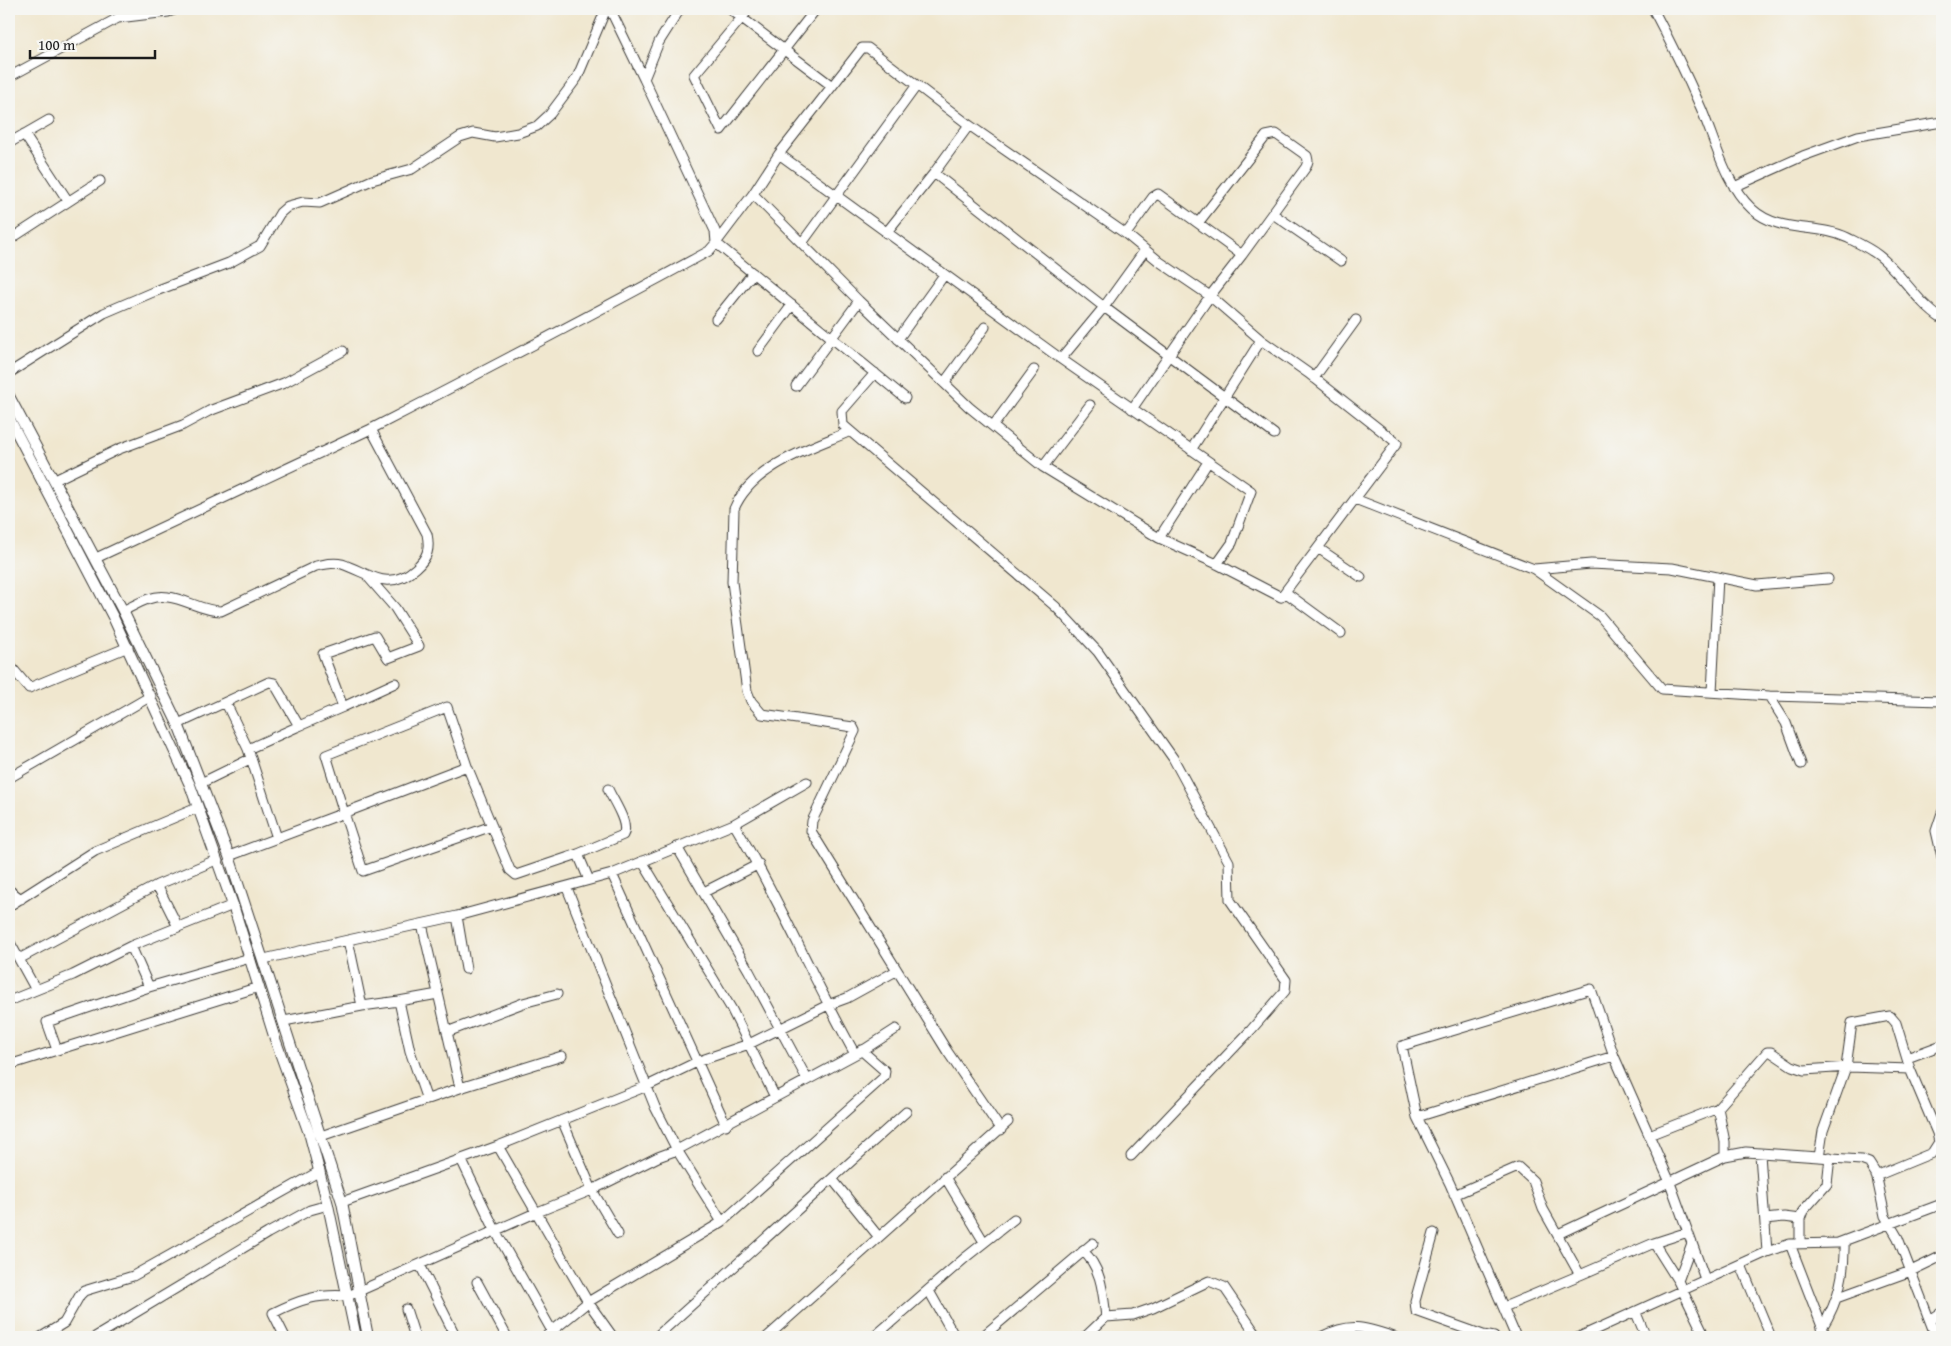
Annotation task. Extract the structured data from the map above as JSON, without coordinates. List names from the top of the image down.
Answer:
{
  "scale_bar": "100 m"
}
